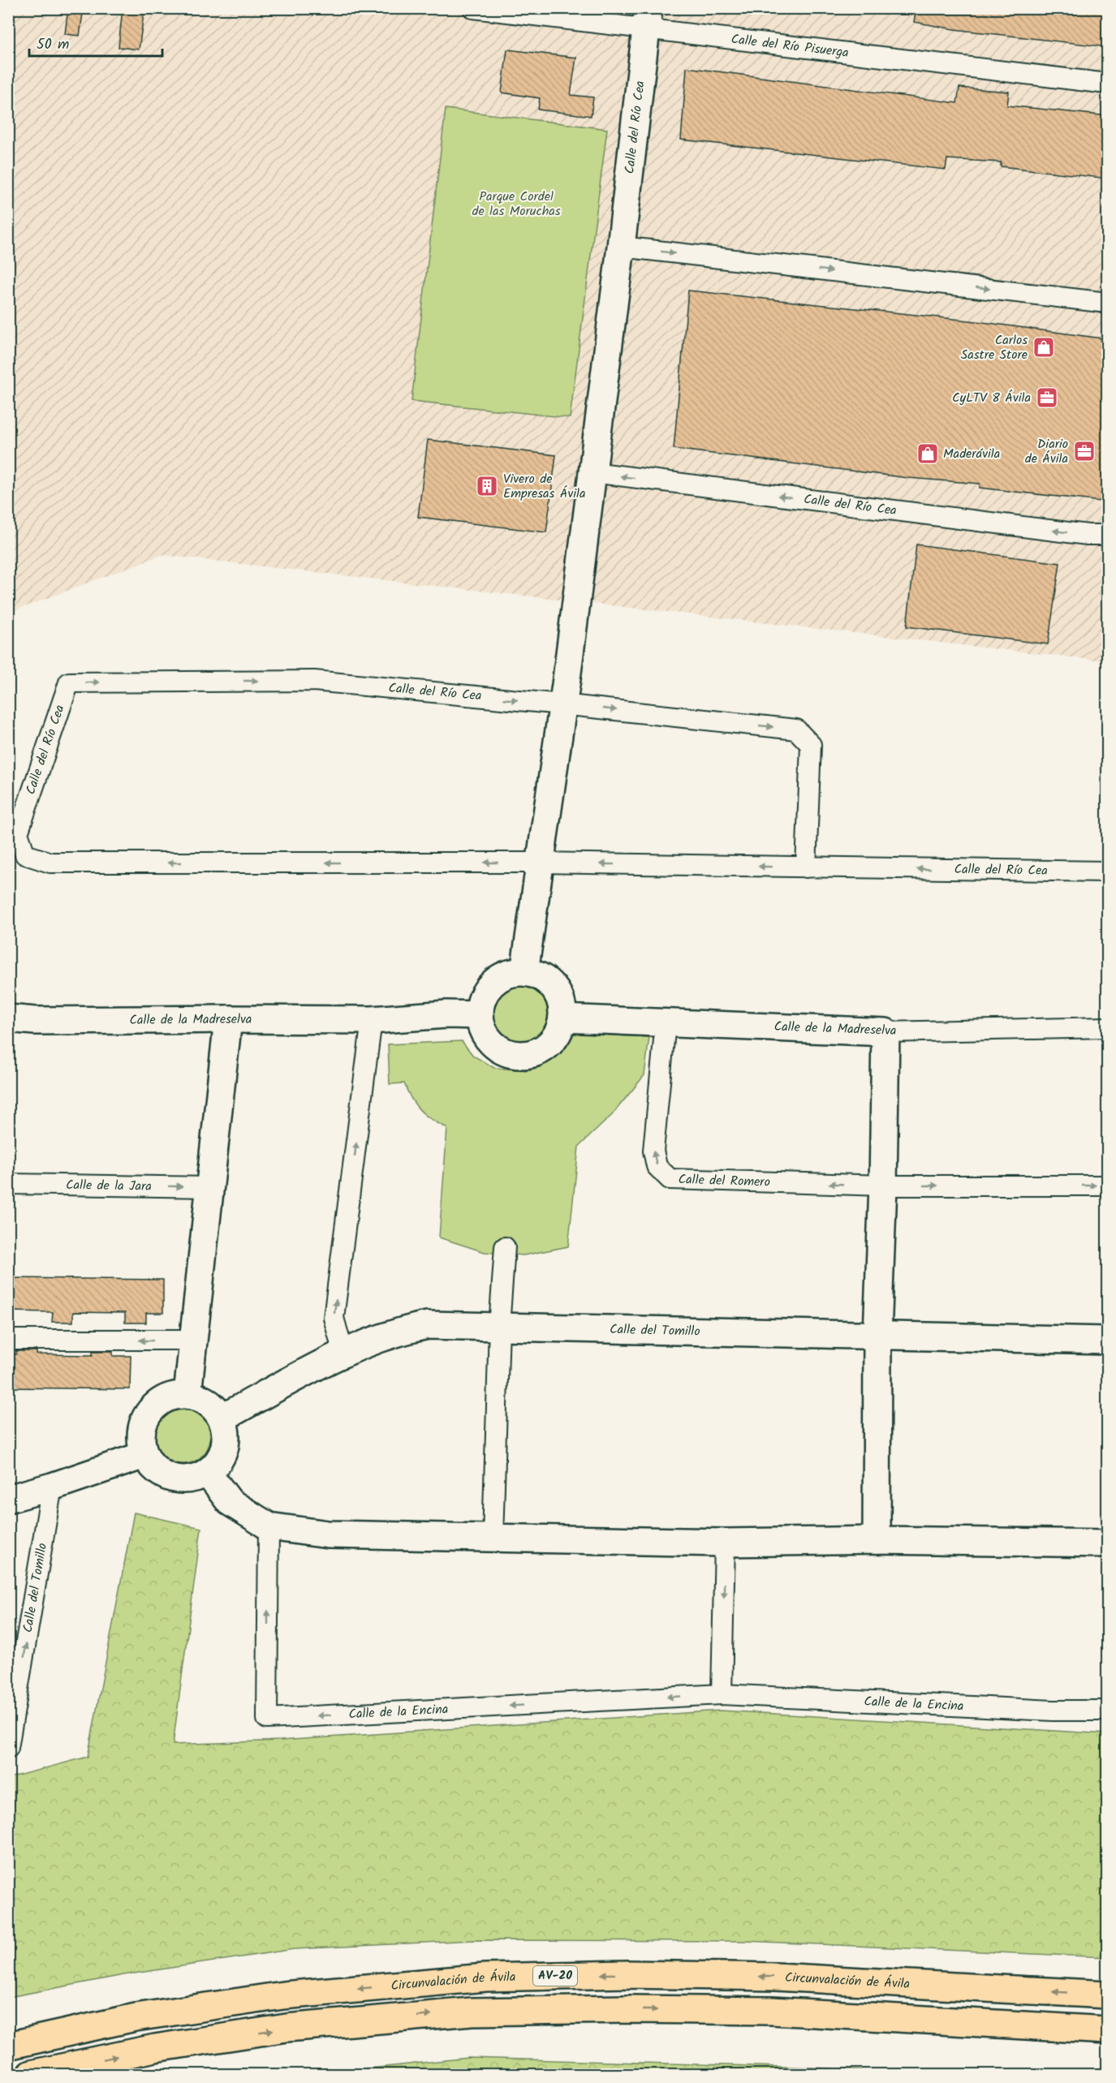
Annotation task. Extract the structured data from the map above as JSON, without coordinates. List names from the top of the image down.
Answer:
{
  "streets": {
    "highway": ["AV-20", "Circunvalación de Ávila"],
    "street": [
      "Calle del Río Pisuerga",
      "Calle del Río Cea",
      "Calle de la Madreselva",
      "Calle del Romero",
      "Calle de la Jara",
      "Calle del Tomillo",
      "Calle de la Encina"
    ]
  },
  "crossings": [
    ["Calle del Río Pisuerga", "Calle del Río Cea"],
    ["Calle del Río Cea", "Calle de la Madreselva"],
    ["Calle de la Madreselva", "Calle del Romero"]
  ],
  "parks": ["Parque Cordel de las Moruchas"],
  "places": {
    "shop": ["Carlos Sastre Store", "Maderávila"],
    "office": ["CyLTV 8 Ávila", "Diario de Ávila"],
    "building": ["Vivero de Empresas Ávila"]
  },
  "scale_bar": "50 m"
}
